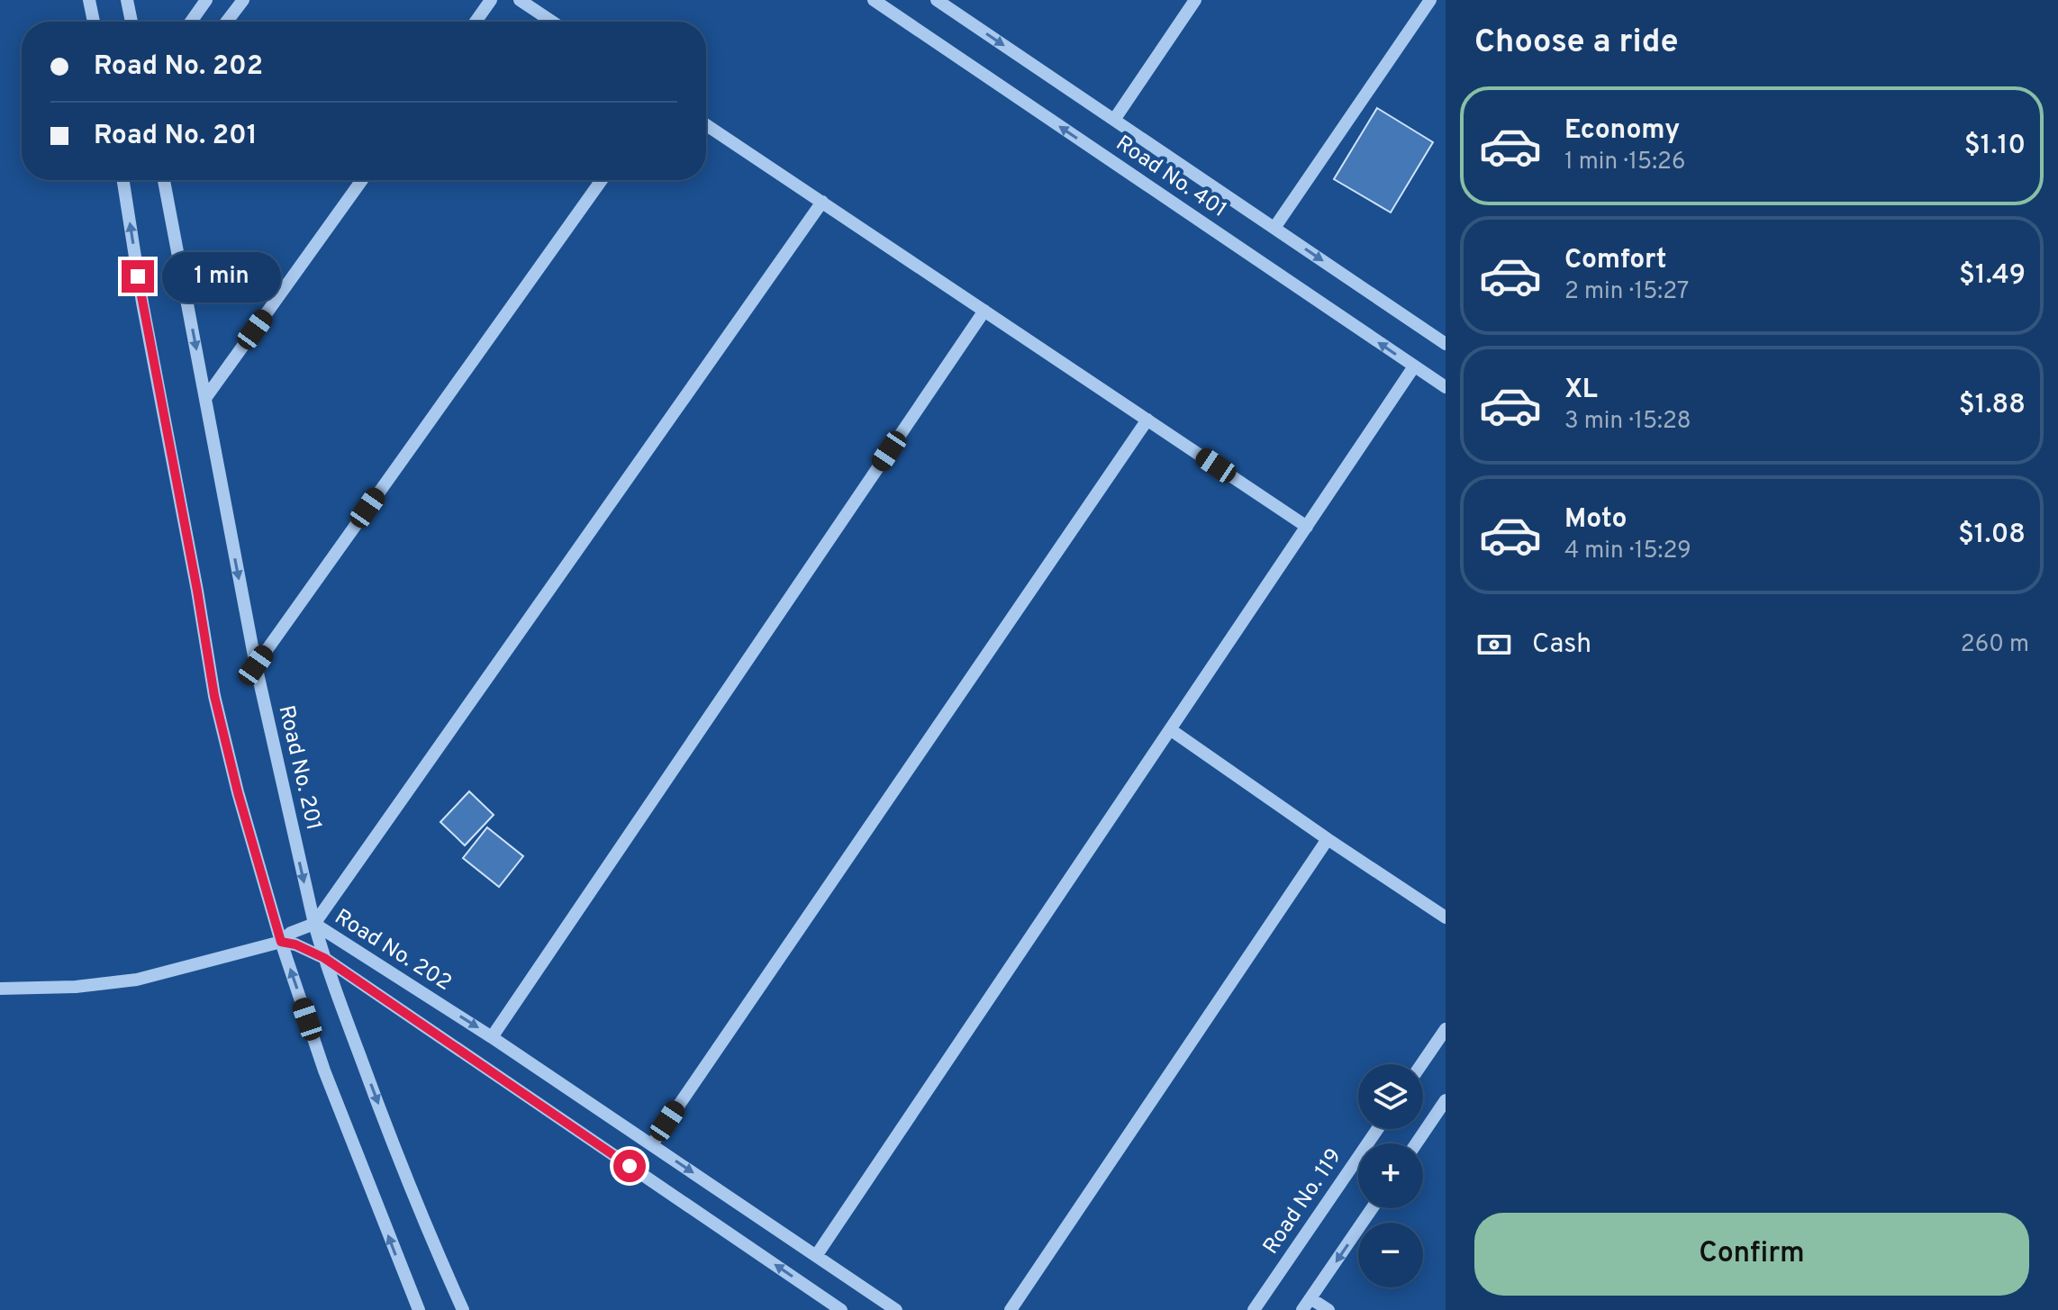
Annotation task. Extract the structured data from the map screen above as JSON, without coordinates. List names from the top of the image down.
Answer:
{
  "streets": {
    "street": [
      "Road No. 401",
      "Road No. 201",
      "Road No. 202",
      "Road No. 119"
    ]
  },
  "crossings": [
    ["Road No. 201", "Road No. 202"]
  ],
  "page": {
    "heading": "Choose a ride",
    "banner": ["Road No. 202", "Road No. 201"],
    "list": [
      {
        "name": "Economy",
        "note": "1 min · 15:26",
        "value": "$1.10"
      },
      {
        "name": "Comfort",
        "note": "2 min · 15:27",
        "value": "$1.49"
      },
      {
        "name": "XL",
        "note": "3 min · 15:28",
        "value": "$1.88"
      },
      {
        "name": "Moto",
        "note": "4 min · 15:29",
        "value": "$1.08"
      }
    ],
    "bubble": "1 min",
    "pay": ["Cash", "260 m"],
    "map_buttons": ["+", "−"],
    "buttons": "Confirm"
  }
}
